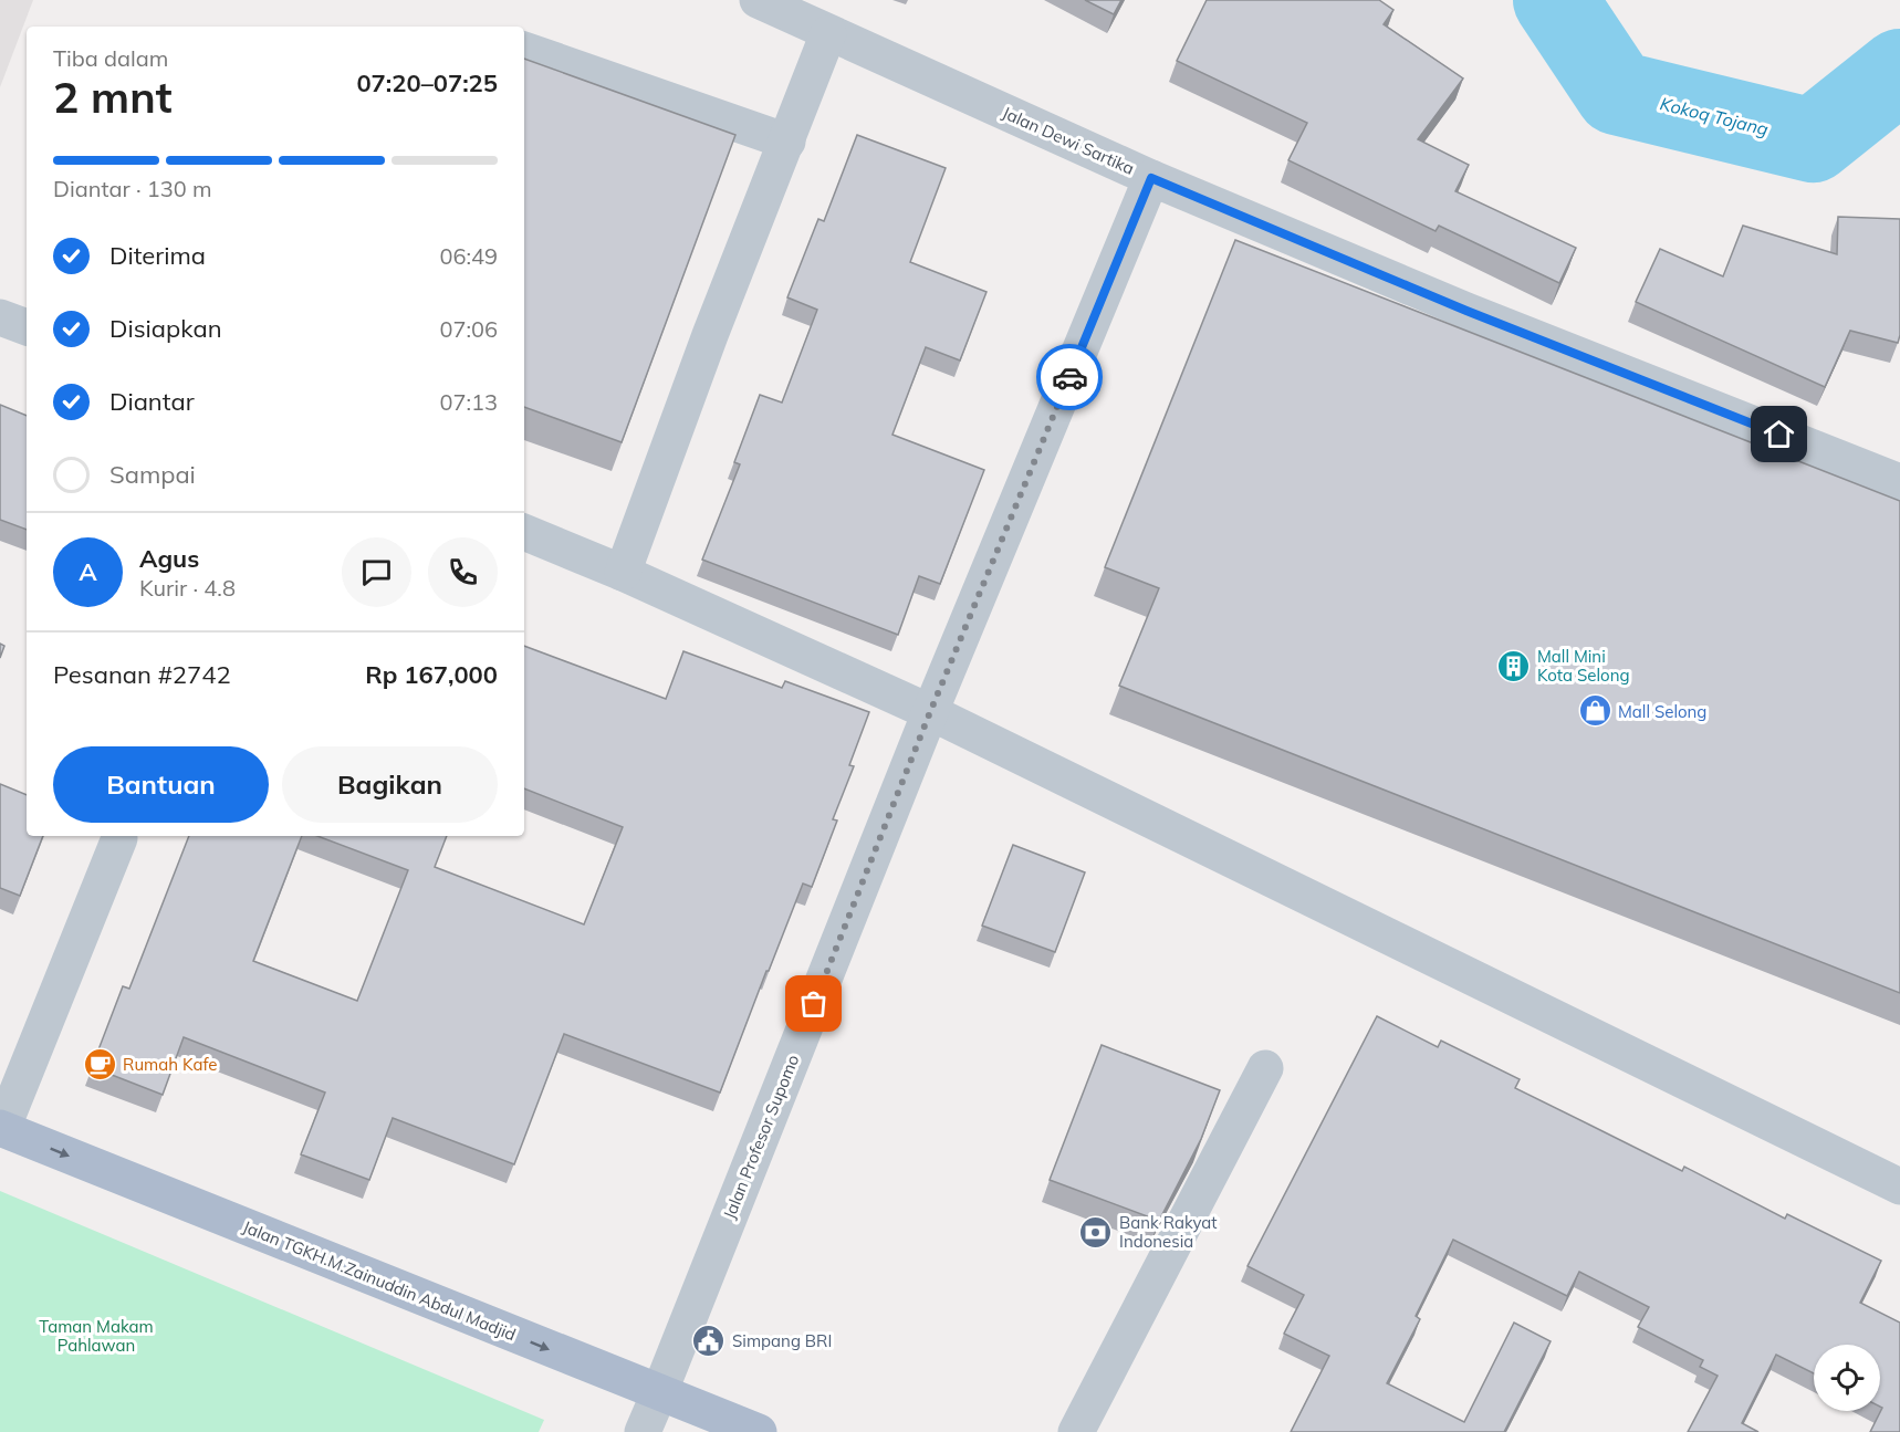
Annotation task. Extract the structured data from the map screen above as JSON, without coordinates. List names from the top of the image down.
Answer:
{
  "streets": {
    "main road": ["Jalan TGKH.M.Zainuddin Abdul Madjid"],
    "street": ["Jalan Dewi Sartika", "Jalan Profesor Supomo"]
  },
  "crossings": [
    ["Jalan Dewi Sartika", "Jalan Profesor Supomo"],
    ["Jalan Profesor Supomo", "Jalan TGKH.M.Zainuddin Abdul Madjid"]
  ],
  "one_way": ["Jalan TGKH.M.Zainuddin Abdul Madjid"],
  "water": ["Kokoq Tojang"],
  "parks": ["Taman Makam Pahlawan"],
  "places": {
    "building": ["Mall Mini Kota Selong"],
    "shop": ["Mall Selong"],
    "cafe": ["Rumah Kafe"],
    "bank": ["Bank Rakyat Indonesia"],
    "public building": ["Simpang BRI"]
  },
  "page": {
    "heading": ["2 mnt", "Tiba dalam", "07:20–07:25"],
    "panel": [
      "Agus",
      "Kurir · 4.8",
      "Pesanan #2742",
      "Rp 167,000"
    ],
    "bar": "Diantar · 130 m",
    "list": [
      ["Diterima", "06:49"],
      ["Disiapkan", "07:06"],
      ["Diantar", "07:13"],
      "Sampai"
    ],
    "round": "A",
    "buttons": ["Bantuan", "Bagikan"]
  }
}
